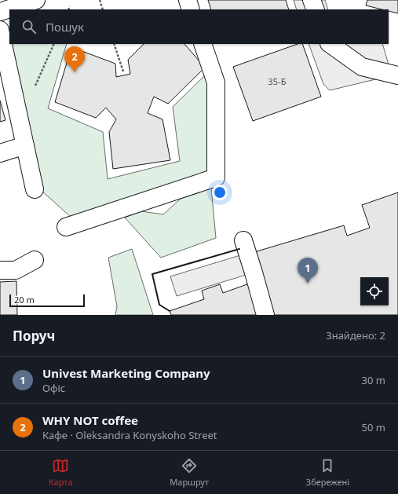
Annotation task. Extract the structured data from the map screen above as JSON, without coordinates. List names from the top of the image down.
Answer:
{
  "house_numbers": ["35-Б"],
  "scale_bar": "20 m",
  "page": {
    "search": "Пошук",
    "pins": ["2", "1"],
    "scale": "20 m",
    "heading": ["Поруч", "Знайдено: 2"],
    "list": [
      {
        "mark": "1",
        "name": "Univest Marketing Company",
        "note": "Офіс",
        "value": "30 m"
      },
      {
        "mark": "2",
        "name": "WHY NOT coffee",
        "note": "Кафе · Oleksandra Konyskoho Street",
        "value": "50 m"
      }
    ],
    "nav": ["Карта", "Маршрут", "Збережені"]
  }
}
